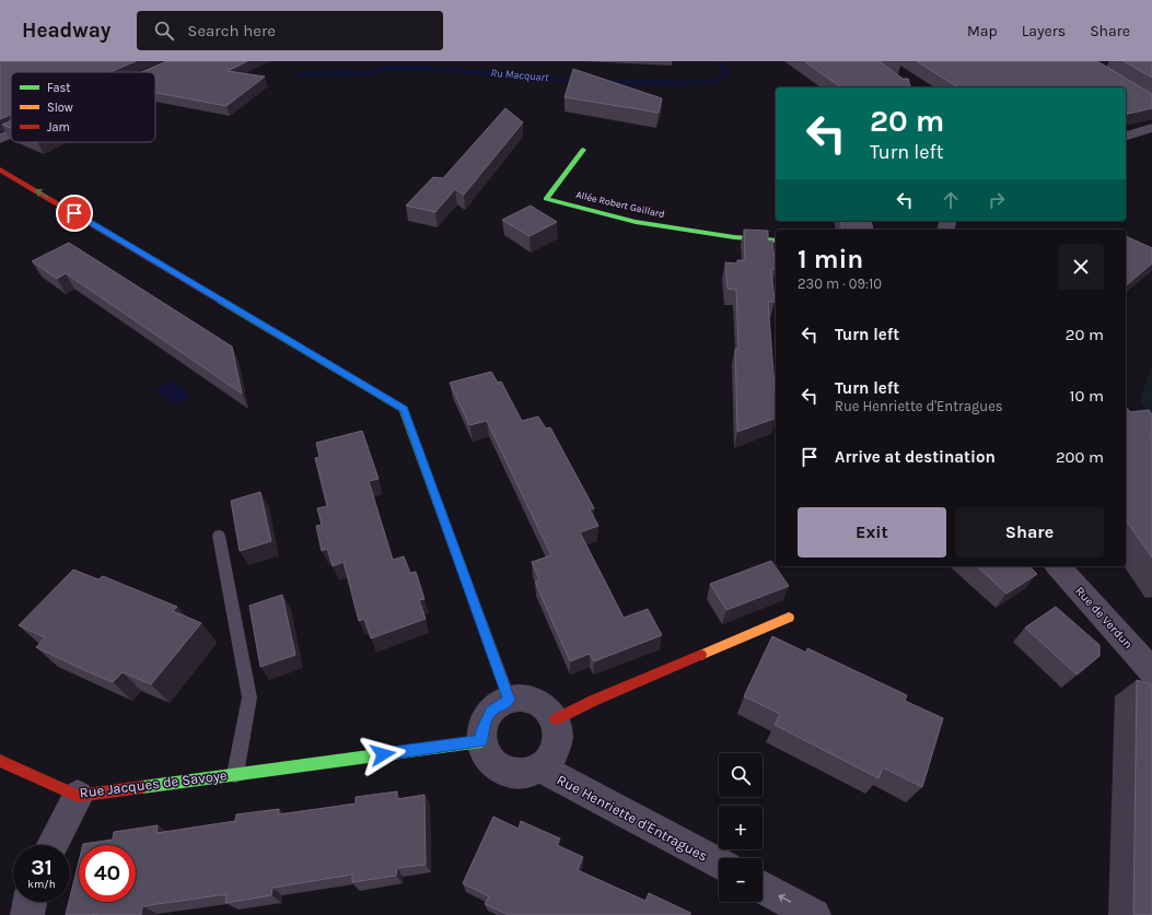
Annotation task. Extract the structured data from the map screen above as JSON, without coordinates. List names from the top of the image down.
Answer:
{
  "streets": {
    "street": [
      "Allée Robert Gaillard",
      "Rue de Verdun",
      "Rue Jacques de Savoye",
      "Rue Henriette d'Entragues"
    ]
  },
  "crossings": [
    ["Rue Jacques de Savoye", "Rue Henriette d'Entragues"]
  ],
  "water": ["Ru Macquart"],
  "legend": ["Fast", "Slow", "Jam"],
  "page": {
    "header": "Headway",
    "search": "Search here",
    "nav": ["Map", "Layers", "Share"],
    "turn": ["20 m", "Turn left"],
    "heading": ["1 min", "230 m · 09:10"],
    "list": [
      {
        "name": "Turn left",
        "value": "20 m"
      },
      {
        "name": "Turn left",
        "note": "Rue Henriette d'Entragues",
        "value": "10 m"
      },
      {
        "name": "Arrive at destination",
        "value": "200 m"
      }
    ],
    "buttons": ["Exit", "Share"],
    "map_buttons": ["+", "−"],
    "speed": "31 km/h",
    "limit": "40"
  }
}
